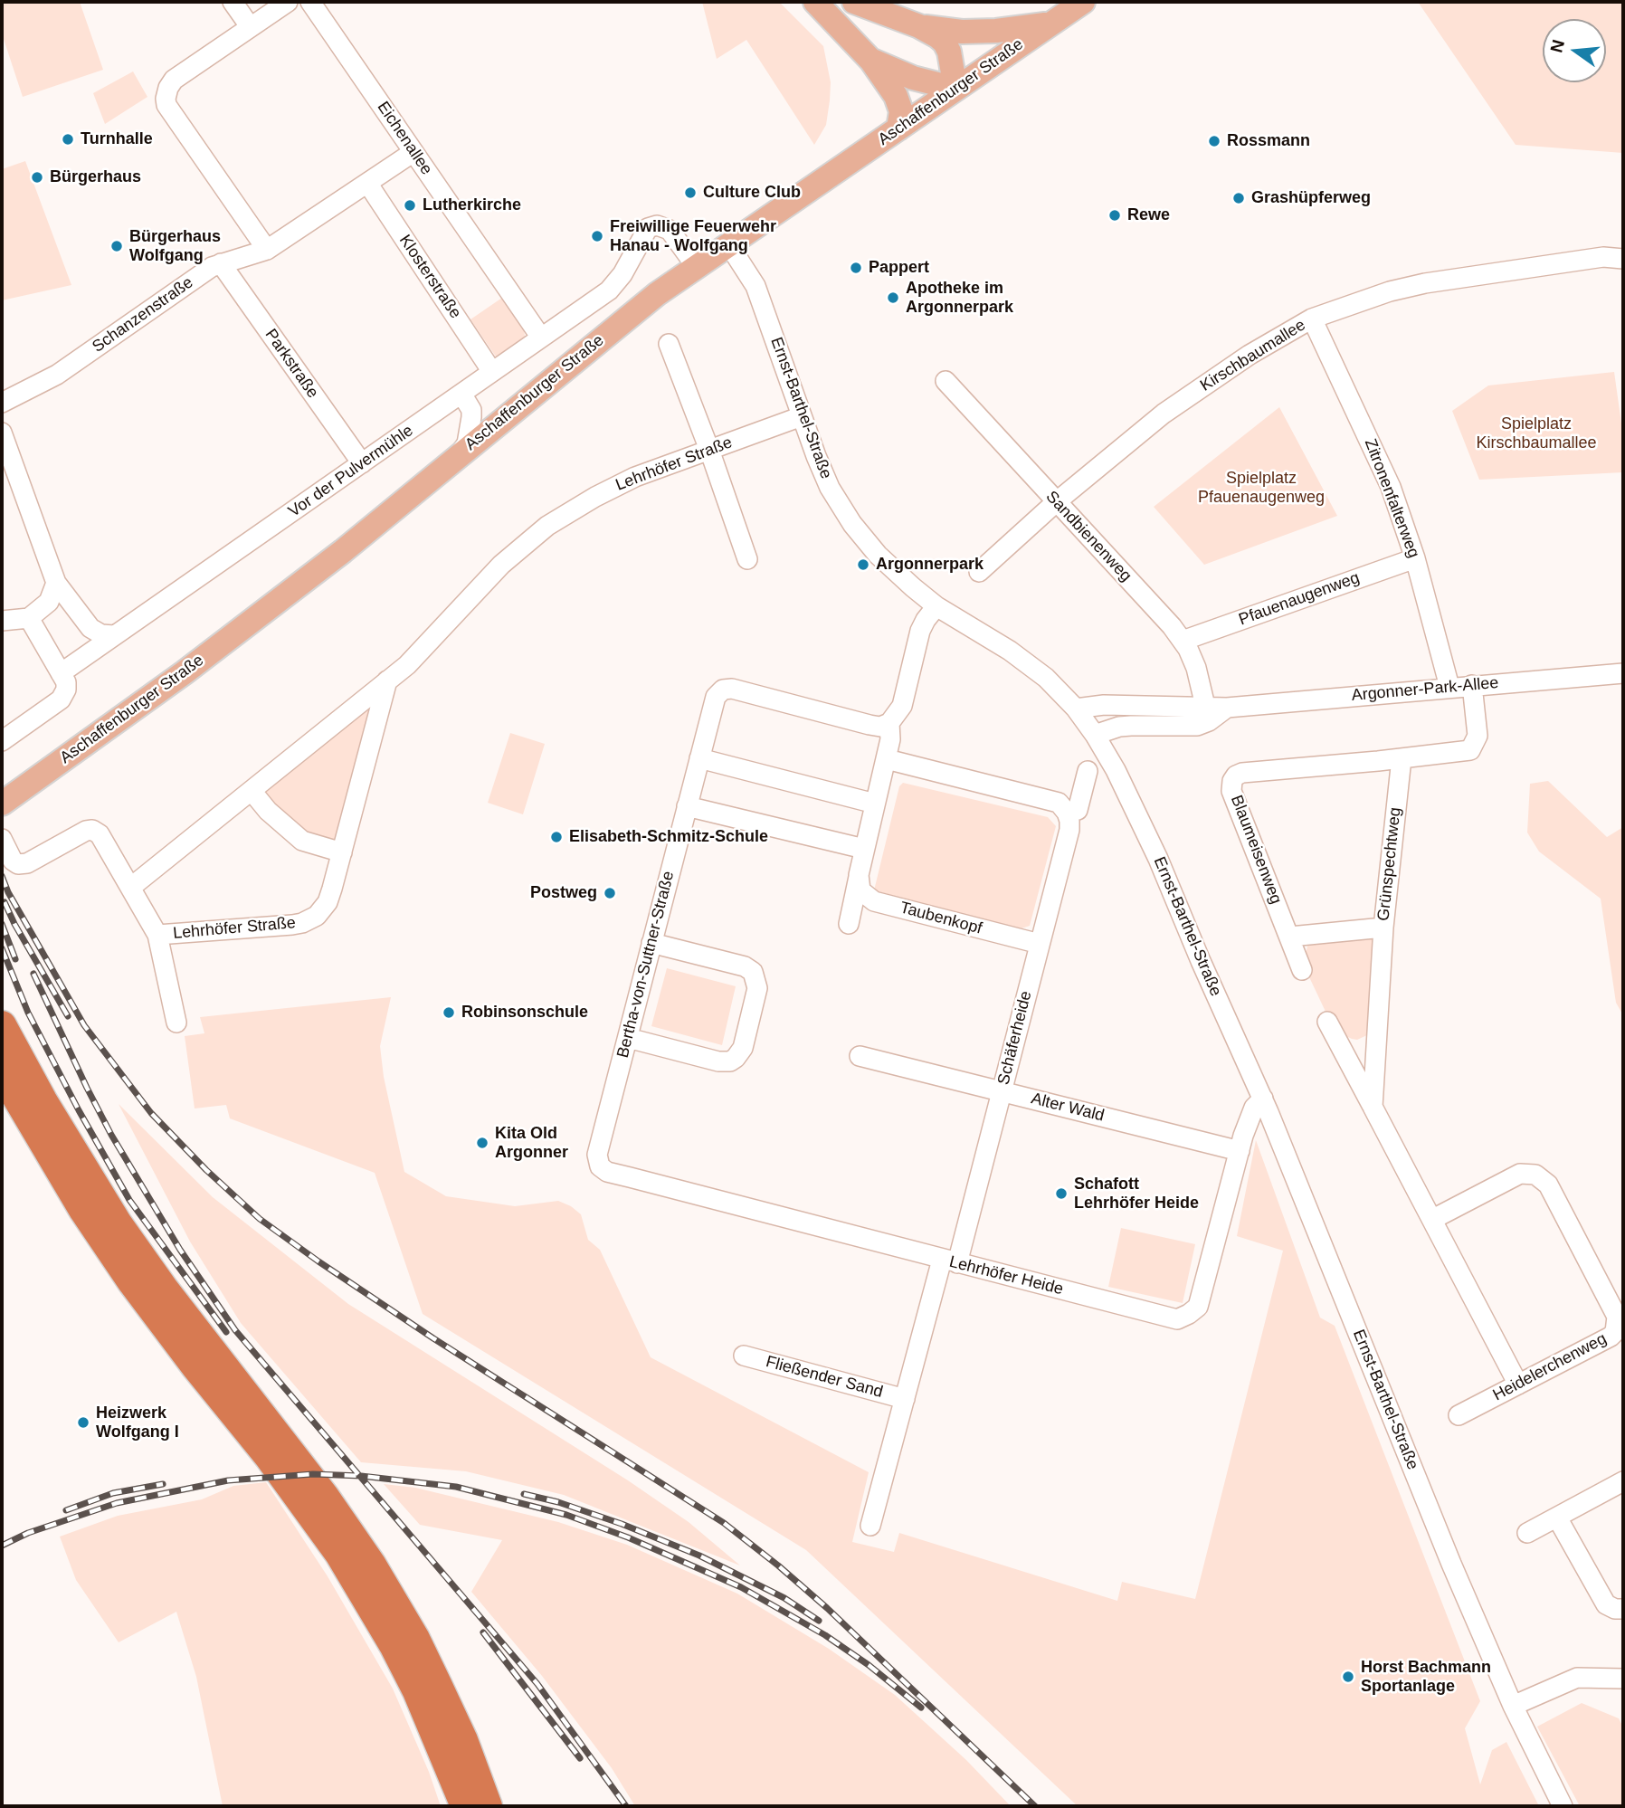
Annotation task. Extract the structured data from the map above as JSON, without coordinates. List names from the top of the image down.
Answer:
{
  "streets": {
    "main road": ["Aschaffenburger Straße"],
    "street": [
      "Eichenallee",
      "Klosterstraße",
      "Schanzenstraße",
      "Kirschbaumallee",
      "Parkstraße",
      "Ernst-Barthel-Straße",
      "Lehrhöfer Straße",
      "Vor der Pulvermühle",
      "Zitronenfalterweg",
      "Sandbienenweg",
      "Pfauenaugenweg",
      "Argonner-Park-Allee",
      "Blaumeisenweg",
      "Grünspechtweg",
      "Taubenkopf",
      "Bertha-von-Suttner-Straße",
      "Schäferheide",
      "Alter Wald",
      "Lehrhöfer Heide",
      "Heidelerchenweg",
      "Fließender Sand"
    ]
  },
  "crossings": [
    ["Aschaffenburger Straße", "Ernst-Barthel-Straße"],
    ["Aschaffenburger Straße", "Vor der Pulvermühle"],
    ["Eichenallee", "Schanzenstraße"],
    ["Eichenallee", "Vor der Pulvermühle"],
    ["Klosterstraße", "Schanzenstraße"],
    ["Klosterstraße", "Vor der Pulvermühle"],
    ["Schanzenstraße", "Parkstraße"],
    ["Kirschbaumallee", "Zitronenfalterweg"],
    ["Kirschbaumallee", "Sandbienenweg"],
    ["Parkstraße", "Vor der Pulvermühle"],
    ["Ernst-Barthel-Straße", "Lehrhöfer Straße"],
    ["Ernst-Barthel-Straße", "Argonner-Park-Allee"],
    ["Ernst-Barthel-Straße", "Lehrhöfer Heide"],
    ["Zitronenfalterweg", "Pfauenaugenweg"],
    ["Zitronenfalterweg", "Argonner-Park-Allee"],
    ["Sandbienenweg", "Pfauenaugenweg"],
    ["Sandbienenweg", "Argonner-Park-Allee"],
    ["Blaumeisenweg", "Grünspechtweg"],
    ["Taubenkopf", "Schäferheide"],
    ["Bertha-von-Suttner-Straße", "Lehrhöfer Heide"],
    ["Schäferheide", "Alter Wald"],
    ["Schäferheide", "Lehrhöfer Heide"],
    ["Schäferheide", "Fließender Sand"],
    ["Alter Wald", "Lehrhöfer Heide"],
    ["Lehrhöfer Heide", "Fließender Sand"]
  ],
  "parks": ["Spielplatz Kirschbaumallee", "Spielplatz Pfauenaugenweg"],
  "places": [
    "Turnhalle",
    "Rossmann",
    "Bürgerhaus",
    "Culture Club",
    "Grashüpferweg",
    "Lutherkirche",
    "Rewe",
    "Freiwillige Feuerwehr Hanau - Wolfgang",
    "Bürgerhaus Wolfgang",
    "Pappert",
    "Apotheke im Argonnerpark",
    "Argonnerpark",
    "Elisabeth-Schmitz-Schule",
    "Postweg",
    "Robinsonschule",
    "Kita Old Argonner",
    "Schafott Lehrhöfer Heide",
    "Heizwerk Wolfgang I",
    "Horst Bachmann Sportanlage"
  ],
  "north": "left"
}
